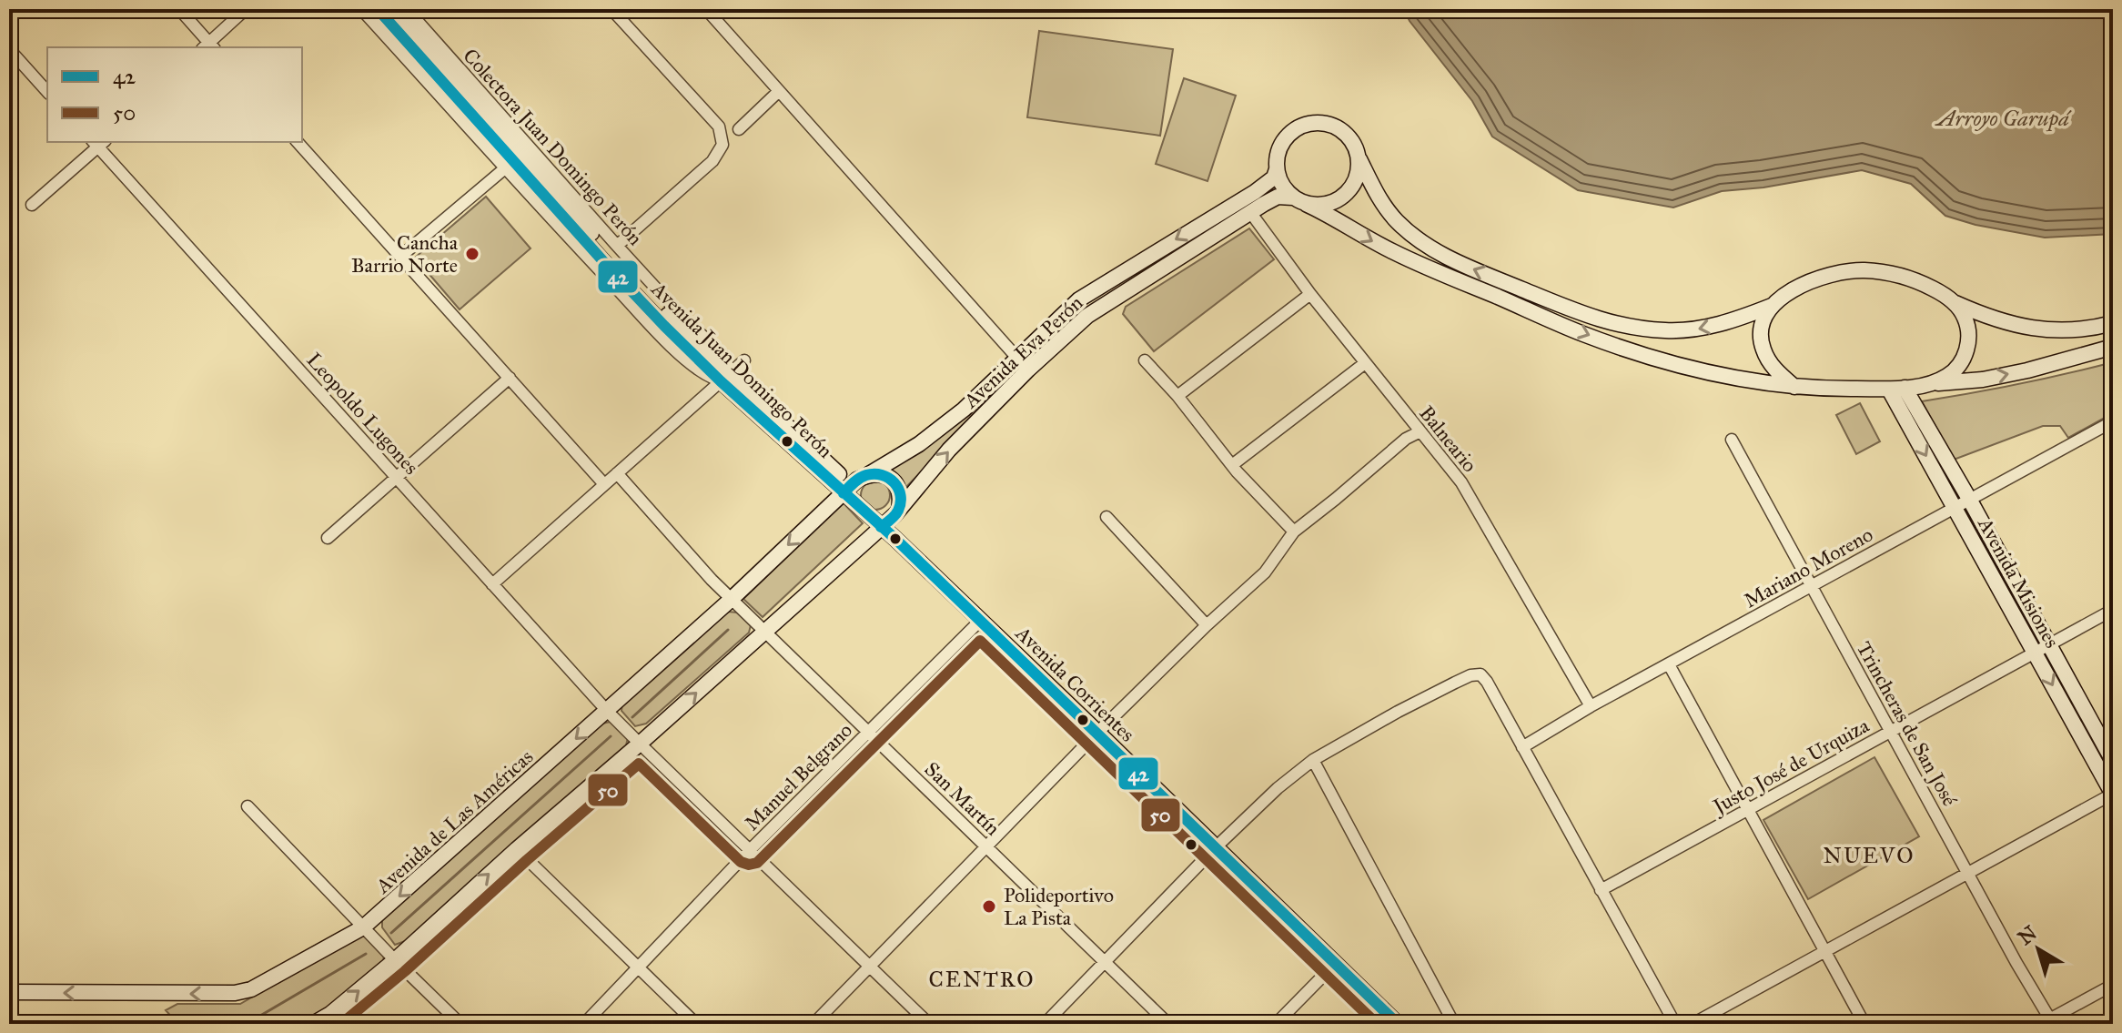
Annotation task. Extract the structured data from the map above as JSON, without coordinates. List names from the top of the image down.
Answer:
{
  "streets": {
    "main road": [
      "Avenida Eva Perón",
      "Avenida Juan Domingo Perón",
      "Avenida Misiones",
      "Avenida Corrientes",
      "Avenida de Las Américas"
    ],
    "street": [
      "Colectora Juan Domingo Perón",
      "Leopoldo Lugones",
      "Balneario",
      "Mariano Moreno",
      "Trincheras de San José",
      "Justo José de Urquiza",
      "Manuel Belgrano",
      "San Martín"
    ]
  },
  "crossings": [
    ["Colectora Juan Domingo Perón", "Avenida Juan Domingo Perón"],
    ["Avenida Eva Perón", "Avenida Juan Domingo Perón"],
    ["Avenida Eva Perón", "Balneario"],
    ["Avenida Eva Perón", "Avenida Corrientes"],
    ["Avenida Eva Perón", "Avenida de Las Américas"],
    ["Avenida Juan Domingo Perón", "Avenida Corrientes"],
    ["Avenida Juan Domingo Perón", "Avenida de Las Américas"],
    ["Leopoldo Lugones", "Manuel Belgrano"],
    ["Leopoldo Lugones", "Avenida de Las Américas"],
    ["Balneario", "Mariano Moreno"],
    ["Mariano Moreno", "Avenida Misiones"],
    ["Mariano Moreno", "Trincheras de San José"],
    ["Avenida Misiones", "Justo José de Urquiza"],
    ["Avenida Corrientes", "Manuel Belgrano"],
    ["Trincheras de San José", "Justo José de Urquiza"],
    ["Manuel Belgrano", "San Martín"],
    ["San Martín", "Avenida de Las Américas"]
  ],
  "districts": ["NUEVO", "CENTRO"],
  "water": ["Arroyo Garupá"],
  "places": ["Cancha Barrio Norte", "Polideportivo La Pista"],
  "lines": ["transit line 42", "transit line 50"],
  "legend": ["42", "50"],
  "north": "top left"
}
